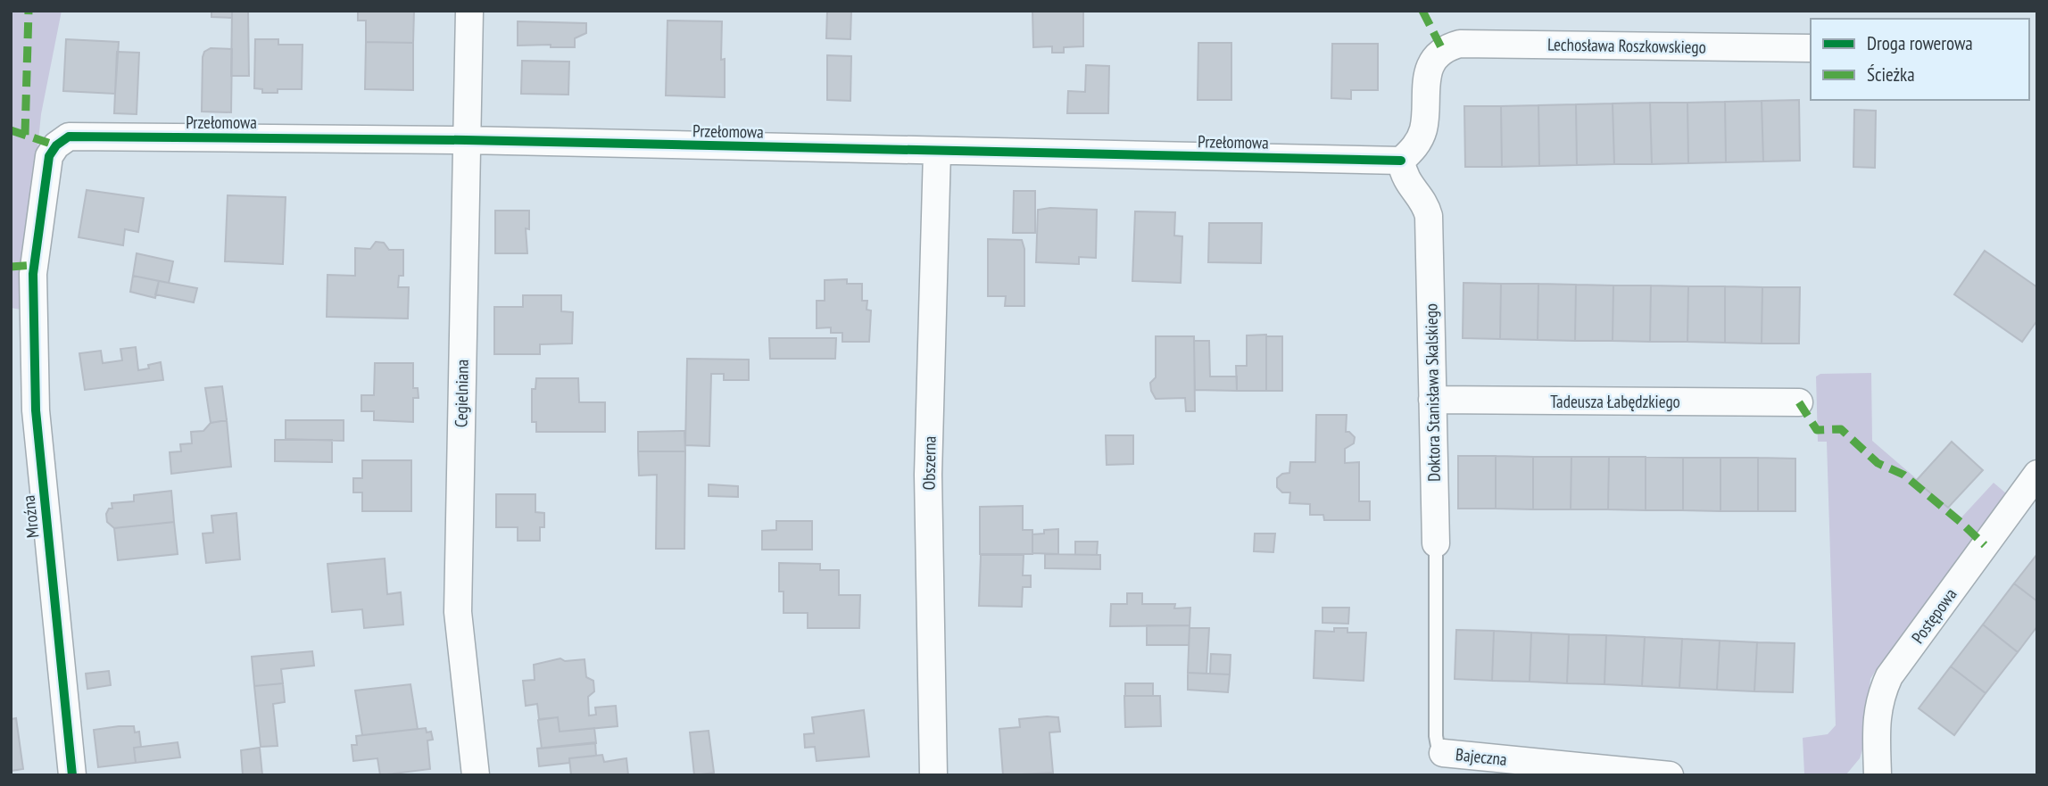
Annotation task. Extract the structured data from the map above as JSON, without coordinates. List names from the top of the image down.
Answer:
{
  "streets": {
    "street": [
      "Lechosława Roszkowskiego",
      "Przełomowa",
      "Doktora Stanisława Skalskiego",
      "Cegielniana",
      "Tadeusza Łabędzkiego",
      "Obszerna",
      "Mroźna",
      "Postępowa",
      "Bajeczna"
    ]
  },
  "crossings": [
    ["Lechosława Roszkowskiego", "Przełomowa"],
    ["Lechosława Roszkowskiego", "Doktora Stanisława Skalskiego"],
    ["Przełomowa", "Doktora Stanisława Skalskiego"],
    ["Przełomowa", "Cegielniana"],
    ["Przełomowa", "Obszerna"],
    ["Przełomowa", "Mroźna"],
    ["Doktora Stanisława Skalskiego", "Tadeusza Łabędzkiego"],
    ["Doktora Stanisława Skalskiego", "Bajeczna"]
  ],
  "legend": ["Droga rowerowa", "Ścieżka"]
}
